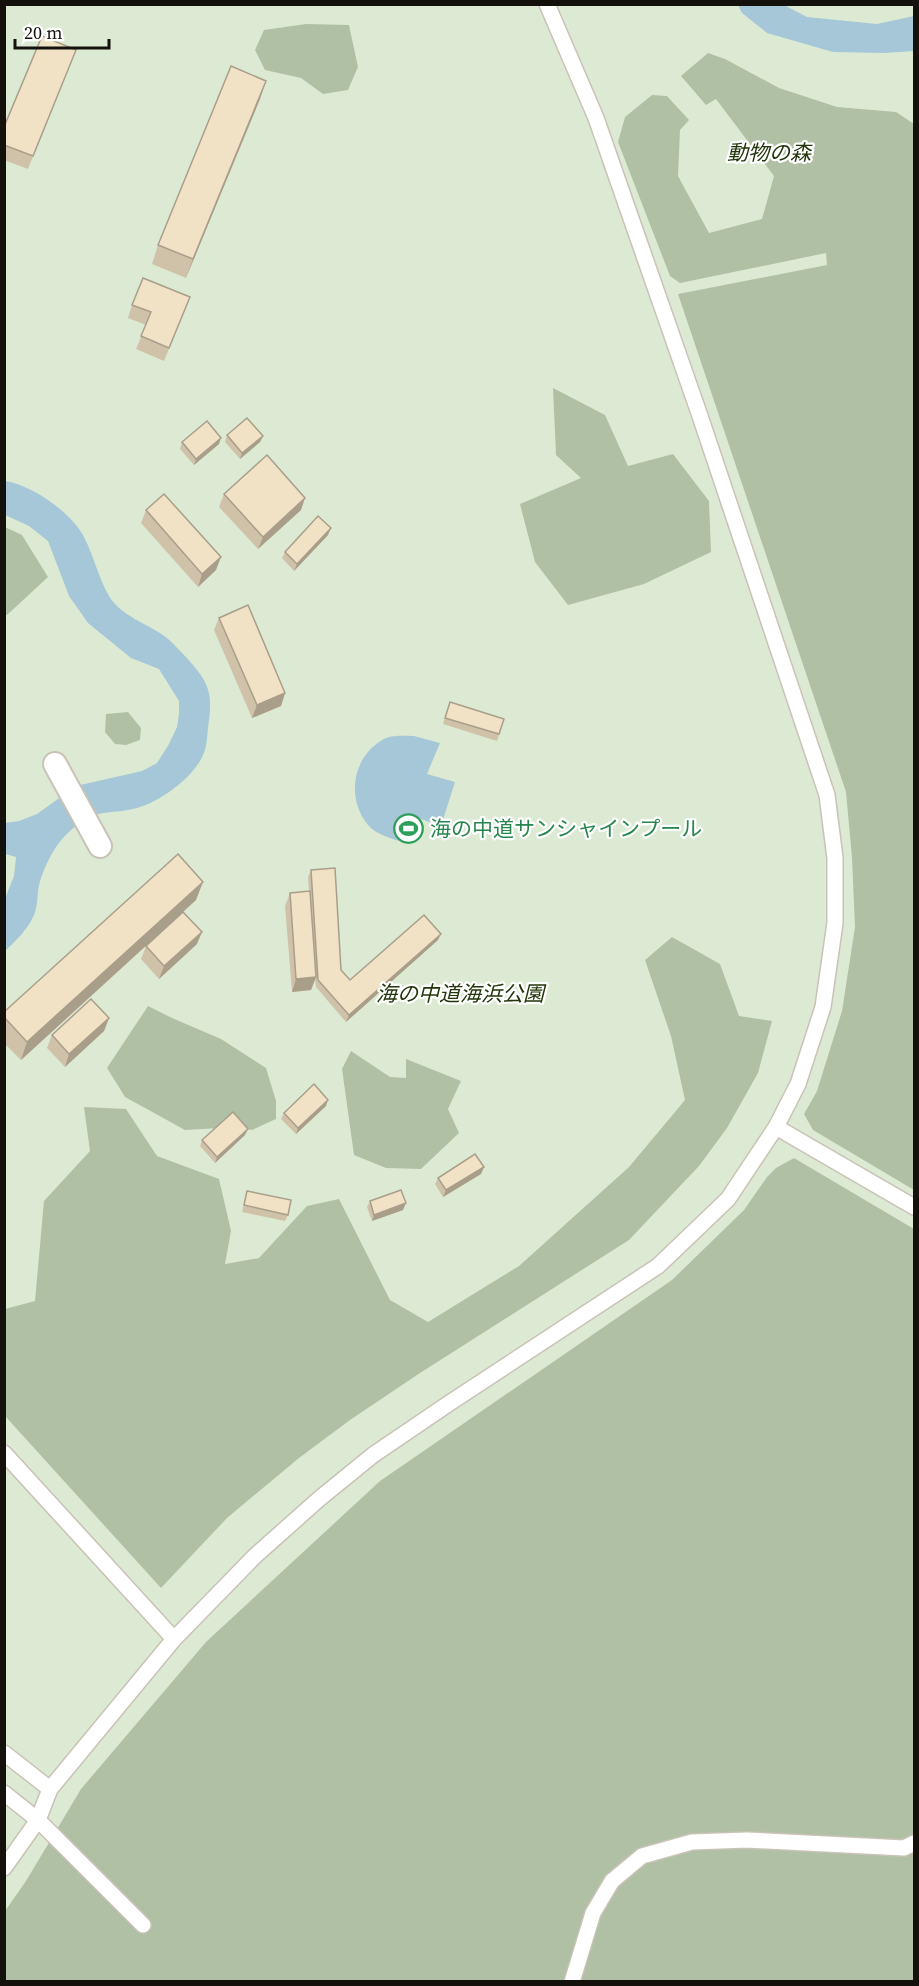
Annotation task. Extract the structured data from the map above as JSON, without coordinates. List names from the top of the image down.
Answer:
{
  "parks": ["動物の森", "海の中道海浜公園"],
  "places": {
    "sports": ["海の中道サンシャインプール"]
  },
  "scale_bar": "20 m"
}
